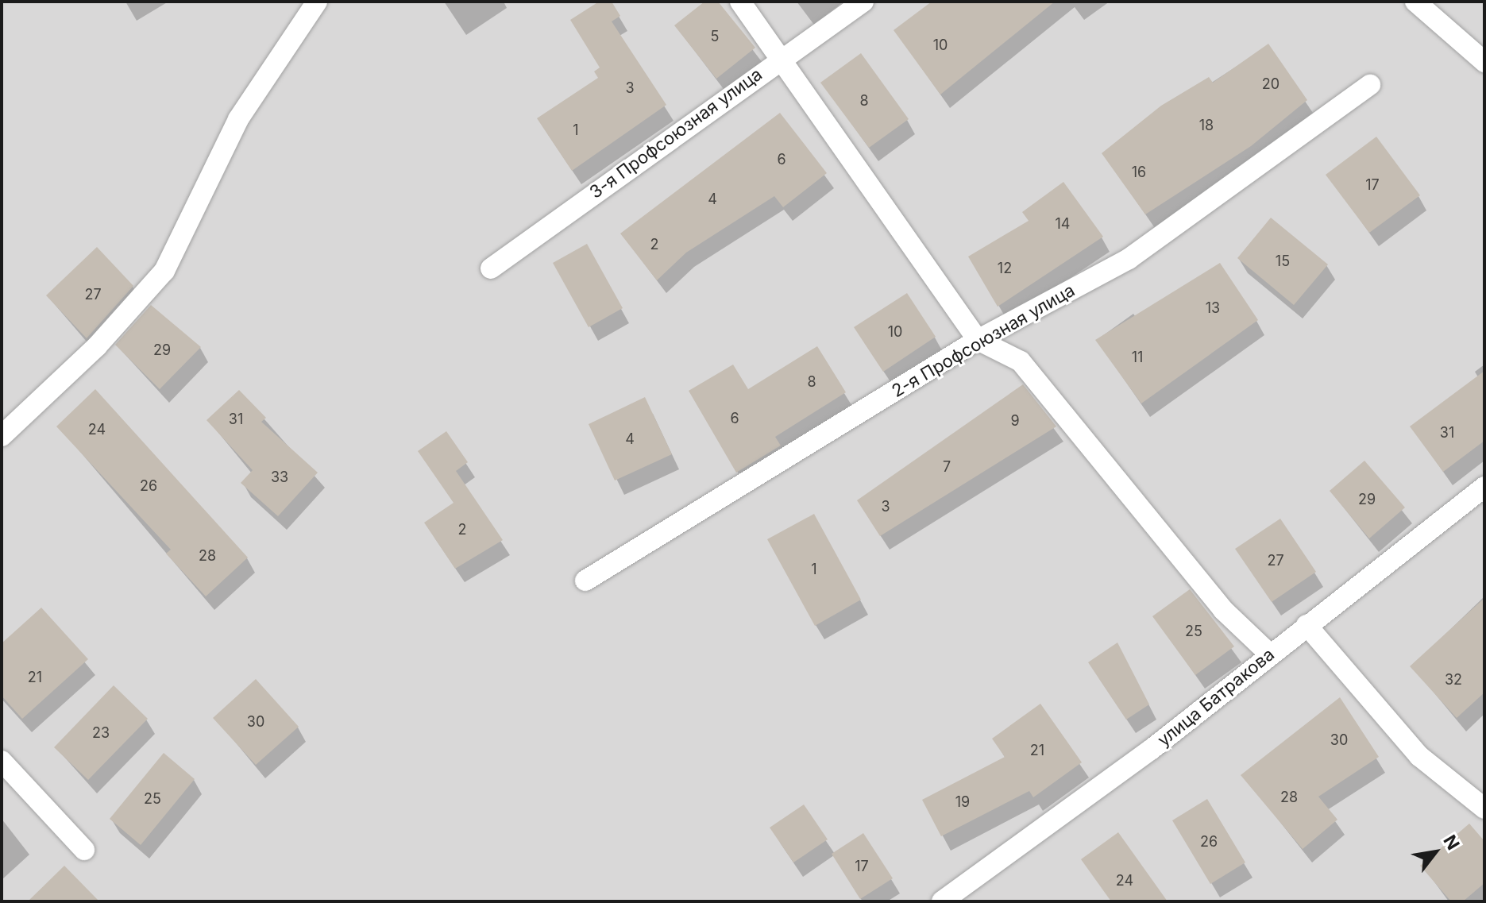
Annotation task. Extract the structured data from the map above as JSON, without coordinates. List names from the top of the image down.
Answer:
{
  "streets": {
    "street": ["3-я Профсоюзная улица", "2-я Профсоюзная улица", "улица Батракова"]
  },
  "house_numbers": [
    "5",
    "10",
    "20",
    "3",
    "8",
    "18",
    "1",
    "6",
    "16",
    "17",
    "4",
    "14",
    "2",
    "15",
    "12",
    "27",
    "13",
    "10",
    "29",
    "11",
    "8",
    "6",
    "31",
    "9",
    "24",
    "31",
    "4",
    "7",
    "33",
    "26",
    "29",
    "3",
    "2",
    "28",
    "27",
    "1",
    "25",
    "21",
    "32",
    "30",
    "23",
    "30",
    "21",
    "28",
    "25",
    "19",
    "26",
    "17",
    "24"
  ],
  "north": "top right"
}
